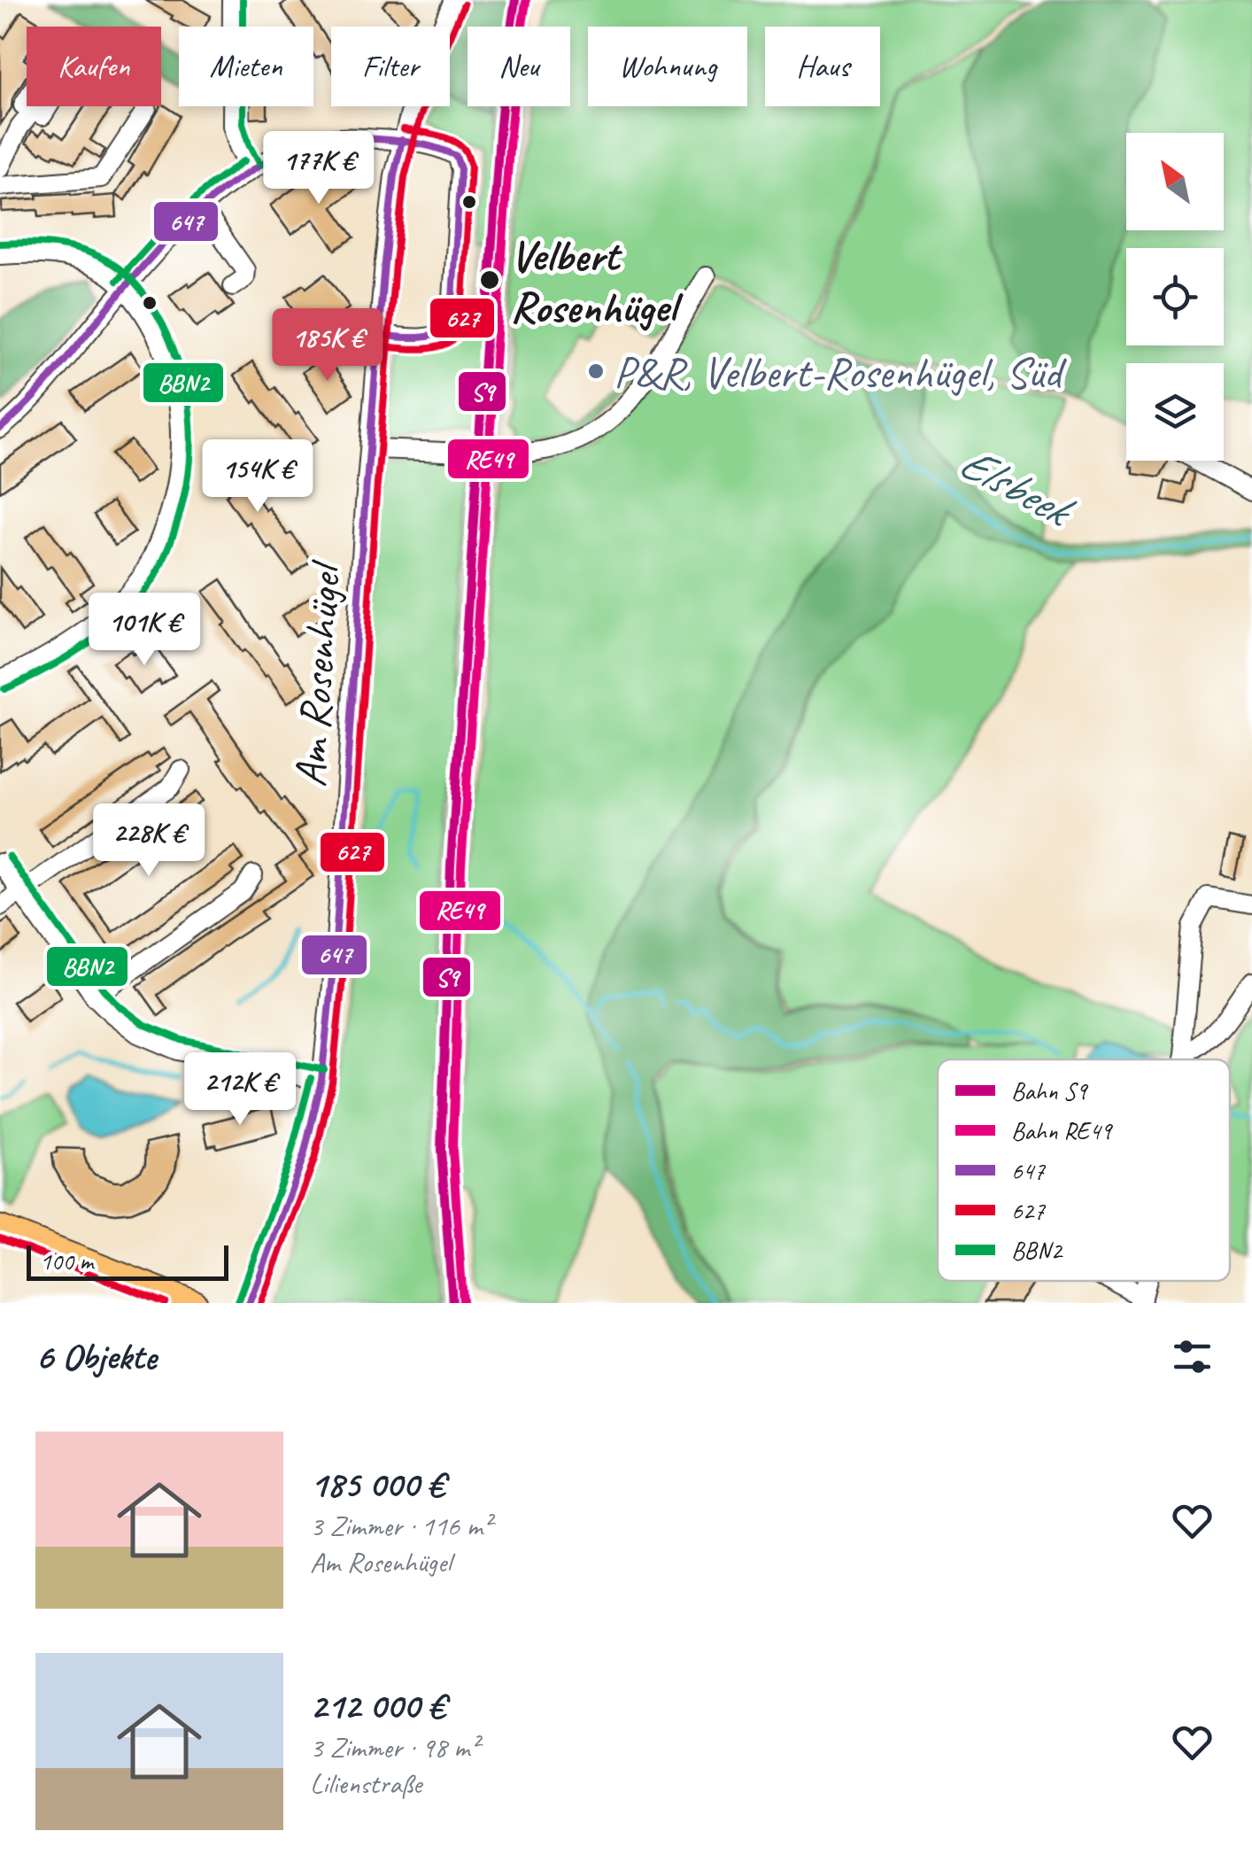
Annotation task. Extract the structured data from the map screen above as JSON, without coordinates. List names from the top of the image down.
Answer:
{
  "streets": {
    "street": ["Am Rosenhügel"]
  },
  "water": ["Elsbeek"],
  "places": ["Velbert Rosenhügel", "P&R, Velbert-Rosenhügel, Süd"],
  "lines": [
    "rail line S9",
    "transit line BBN2",
    "rail line RE49",
    "transit line 627",
    "transit line 647"
  ],
  "legend": [
    "Bahn S9",
    "Bahn RE49",
    "647",
    "627",
    "BBN2"
  ],
  "scale_bar": "100 m",
  "north": "top left",
  "page": {
    "chip": [
      "Kaufen",
      "Mieten",
      "Filter",
      "Neu",
      "Wohnung",
      "Haus"
    ],
    "price": [
      "177K €",
      "185K €",
      "154K €",
      "101K €",
      "228K €",
      "212K €"
    ],
    "scale": "100 m",
    "heading": "6 Objekte",
    "list": [
      {
        "name": "185 000 €",
        "note": "3 Zimmer · 116 m² · Am Rosenhügel"
      },
      {
        "name": "212 000 €",
        "note": "3 Zimmer · 98 m² · Lilienstraße"
      }
    ]
  }
}
